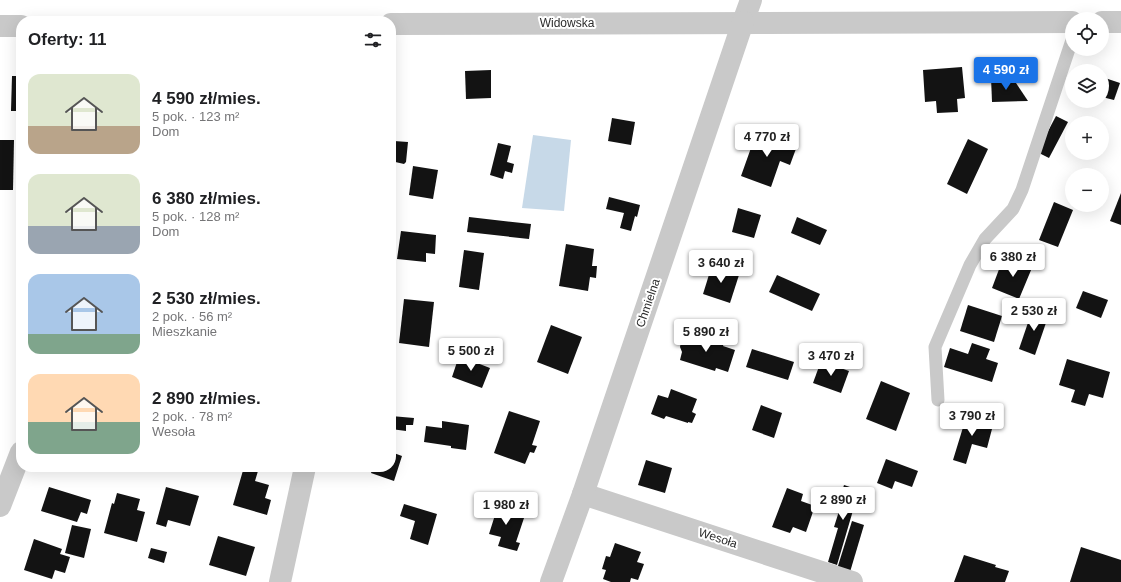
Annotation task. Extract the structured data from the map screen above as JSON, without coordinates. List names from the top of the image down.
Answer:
{
  "streets": {
    "street": ["Widowska", "Chmielna", "Wesoła"]
  },
  "crossings": [
    ["Widowska", "Chmielna"],
    ["Chmielna", "Wesoła"]
  ],
  "page": {
    "map_buttons": ["+", "−"],
    "heading": "Oferty: 11",
    "price": [
      "4 590 zł",
      "4 770 zł",
      "6 380 zł",
      "3 640 zł",
      "2 530 zł",
      "5 890 zł",
      "5 500 zł",
      "3 470 zł",
      "3 790 zł",
      "2 890 zł",
      "1 980 zł"
    ],
    "list": [
      {
        "name": "4 590 zł/mies.",
        "note": "5 pok. · 123 m² · Dom"
      },
      {
        "name": "6 380 zł/mies.",
        "note": "5 pok. · 128 m² · Dom"
      },
      {
        "name": "2 530 zł/mies.",
        "note": "2 pok. · 56 m² · Mieszkanie"
      },
      {
        "name": "2 890 zł/mies.",
        "note": "2 pok. · 78 m² · Wesoła"
      }
    ]
  }
}
